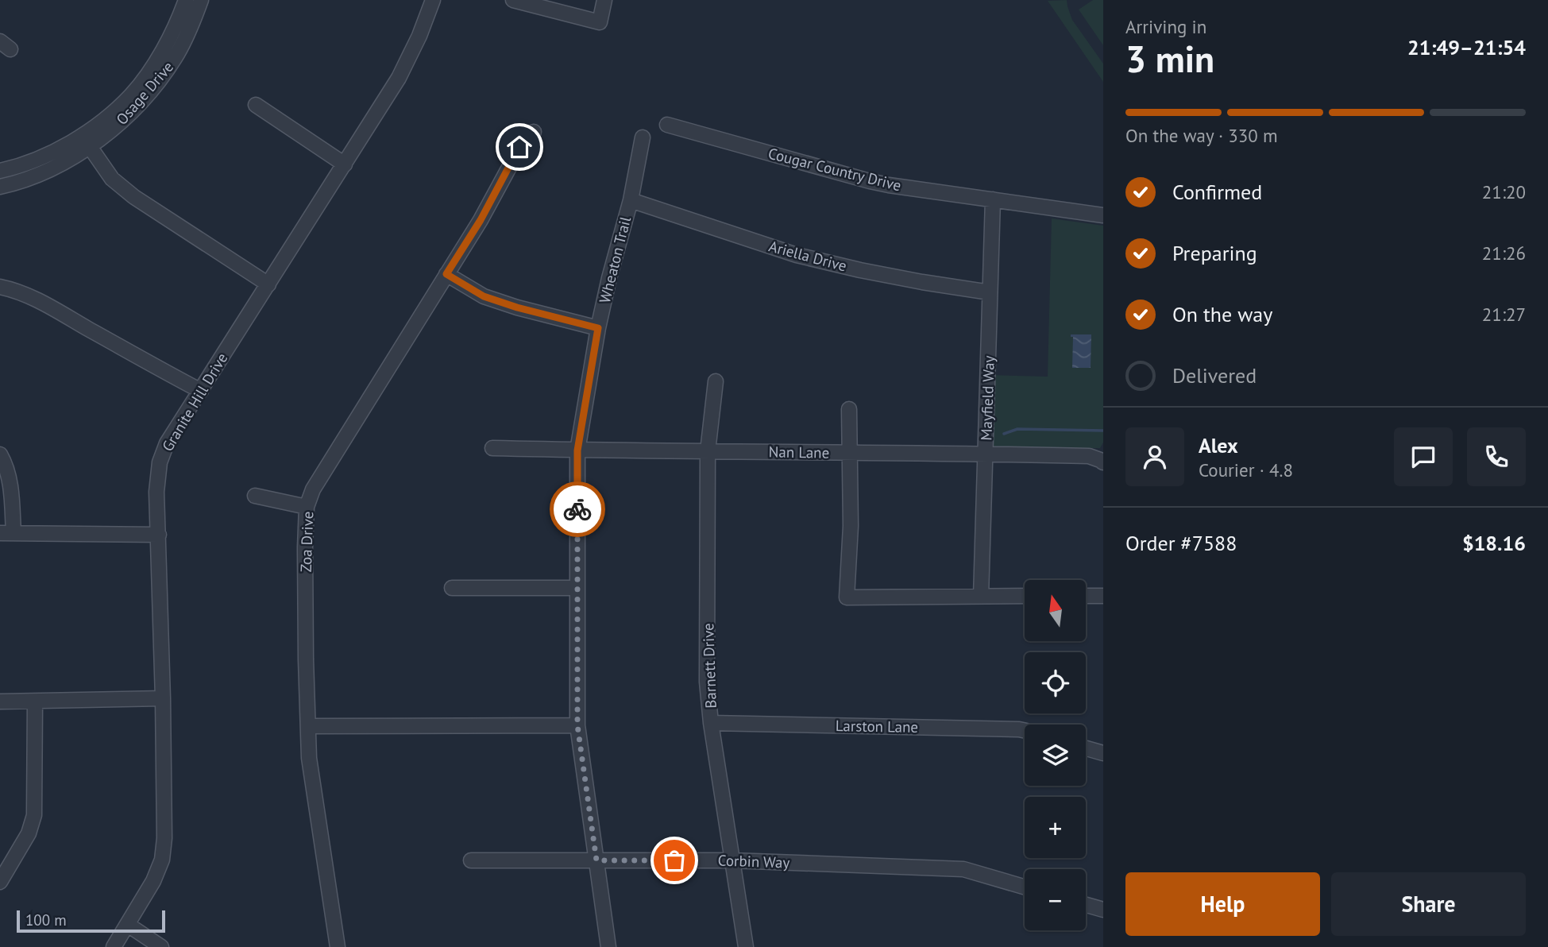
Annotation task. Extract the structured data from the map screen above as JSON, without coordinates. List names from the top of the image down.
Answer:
{
  "streets": {
    "street": [
      "Osage Drive",
      "Cougar Country Drive",
      "Ariella Drive",
      "Wheaton Trail",
      "Mayfield Way",
      "Granite Hill Drive",
      "Nan Lane",
      "Zoa Drive",
      "Barnett Drive",
      "Larston Lane",
      "Corbin Way"
    ]
  },
  "crossings": [
    ["Cougar Country Drive", "Mayfield Way"],
    ["Ariella Drive", "Wheaton Trail"],
    ["Ariella Drive", "Mayfield Way"],
    ["Wheaton Trail", "Nan Lane"],
    ["Wheaton Trail", "Corbin Way"],
    ["Mayfield Way", "Nan Lane"],
    ["Nan Lane", "Barnett Drive"],
    ["Barnett Drive", "Larston Lane"],
    ["Barnett Drive", "Corbin Way"]
  ],
  "scale_bar": "100 m",
  "north": "top",
  "page": {
    "heading": ["3 min", "Arriving in", "21:49–21:54"],
    "panel": [
      "Alex",
      "Courier · 4.8",
      "Order #7588",
      "$18.16"
    ],
    "bar": "On the way · 330 m",
    "list": [
      ["Confirmed", "21:20"],
      ["Preparing", "21:26"],
      ["On the way", "21:27"],
      "Delivered"
    ],
    "map_buttons": ["+", "−"],
    "buttons": ["Help", "Share"],
    "scale": "100 m"
  }
}
